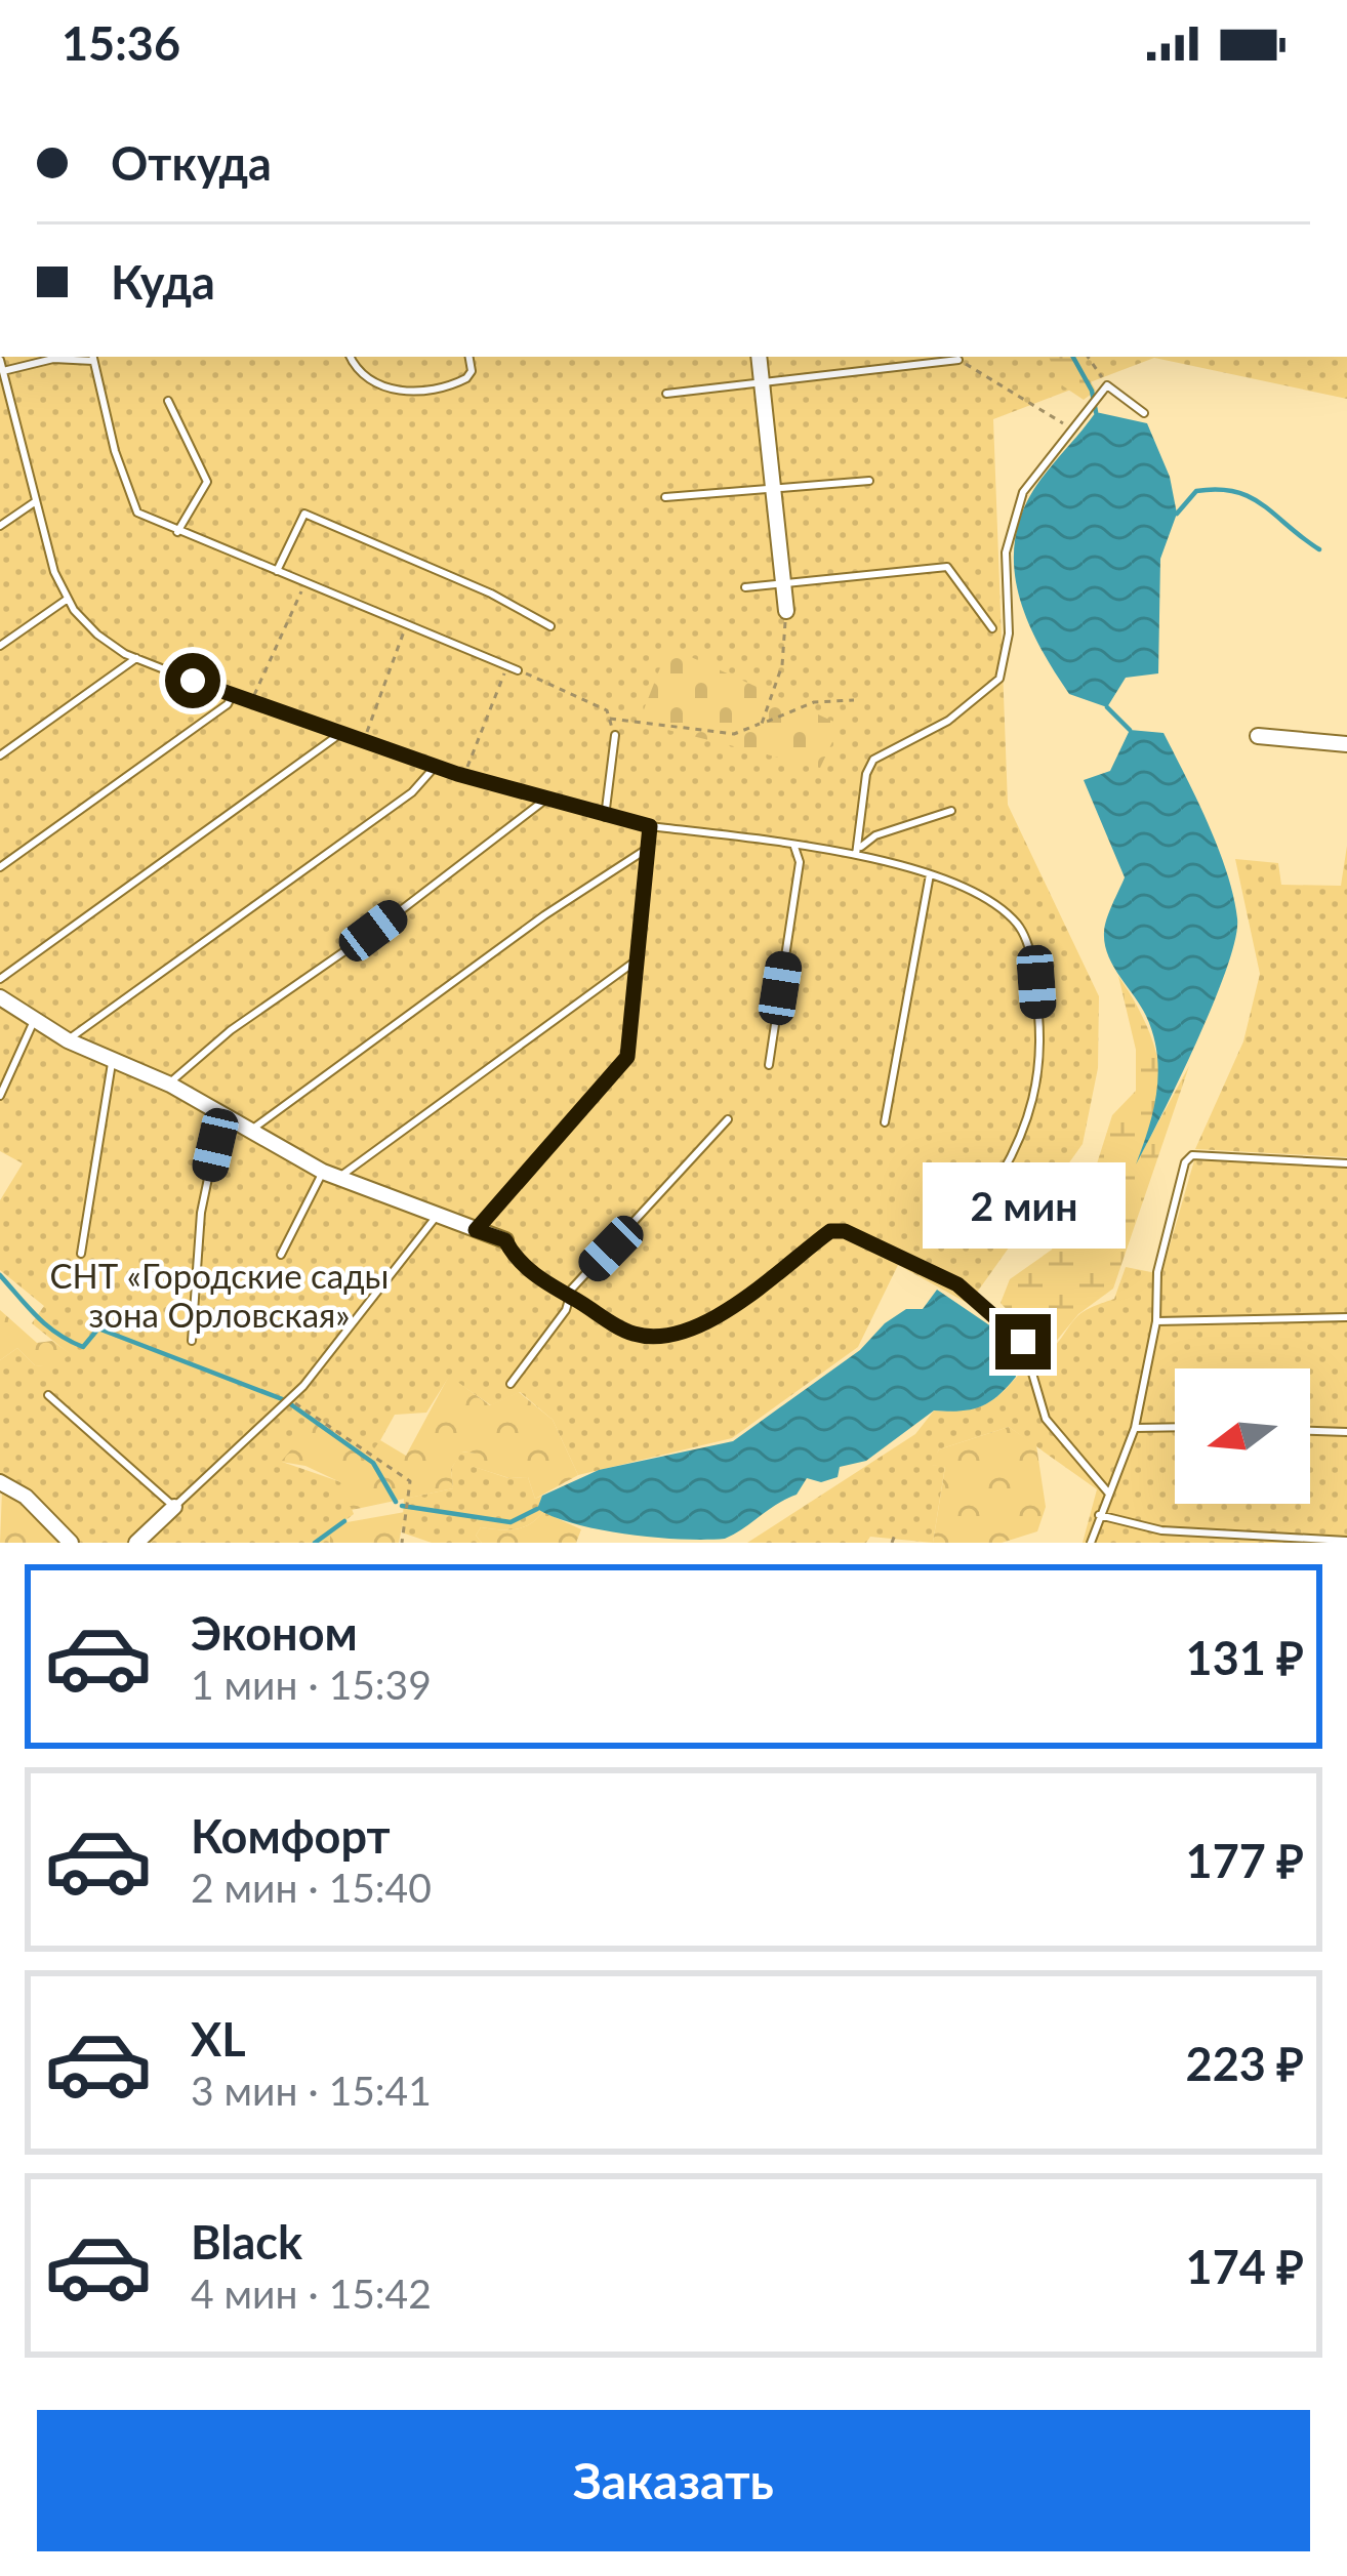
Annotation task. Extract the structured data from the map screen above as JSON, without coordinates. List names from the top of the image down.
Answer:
{
  "parks": ["СНТ «Городские сады зона Орловская»"],
  "north": "left",
  "page": {
    "status": "15:36",
    "banner": ["Откуда", "Куда"],
    "bubble": "2 мин",
    "list": [
      {
        "name": "Эконом",
        "note": "1 мин · 15:39",
        "value": "131 ₽"
      },
      {
        "name": "Комфорт",
        "note": "2 мин · 15:40",
        "value": "177 ₽"
      },
      {
        "name": "XL",
        "note": "3 мин · 15:41",
        "value": "223 ₽"
      },
      {
        "name": "Black",
        "note": "4 мин · 15:42",
        "value": "174 ₽"
      }
    ],
    "buttons": "Заказать"
  }
}
